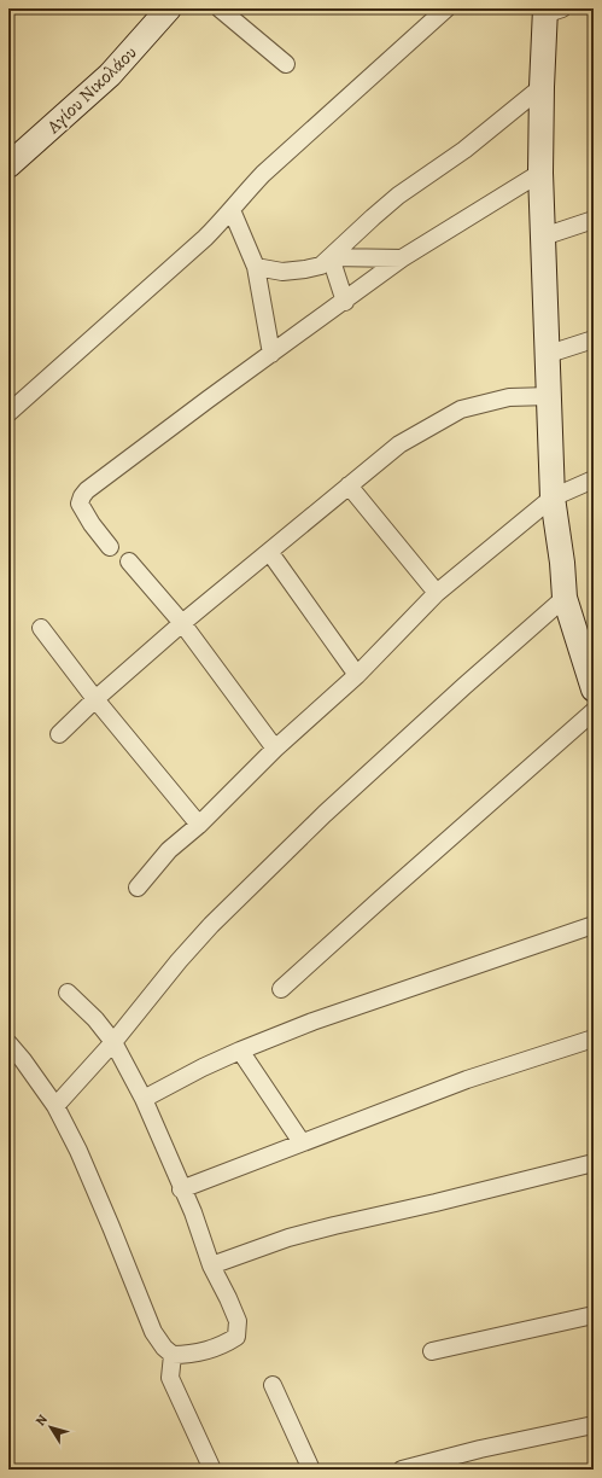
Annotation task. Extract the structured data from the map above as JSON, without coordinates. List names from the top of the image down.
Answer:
{
  "streets": {
    "street": ["Αγίου Νικολάου"]
  },
  "north": "top left"
}
